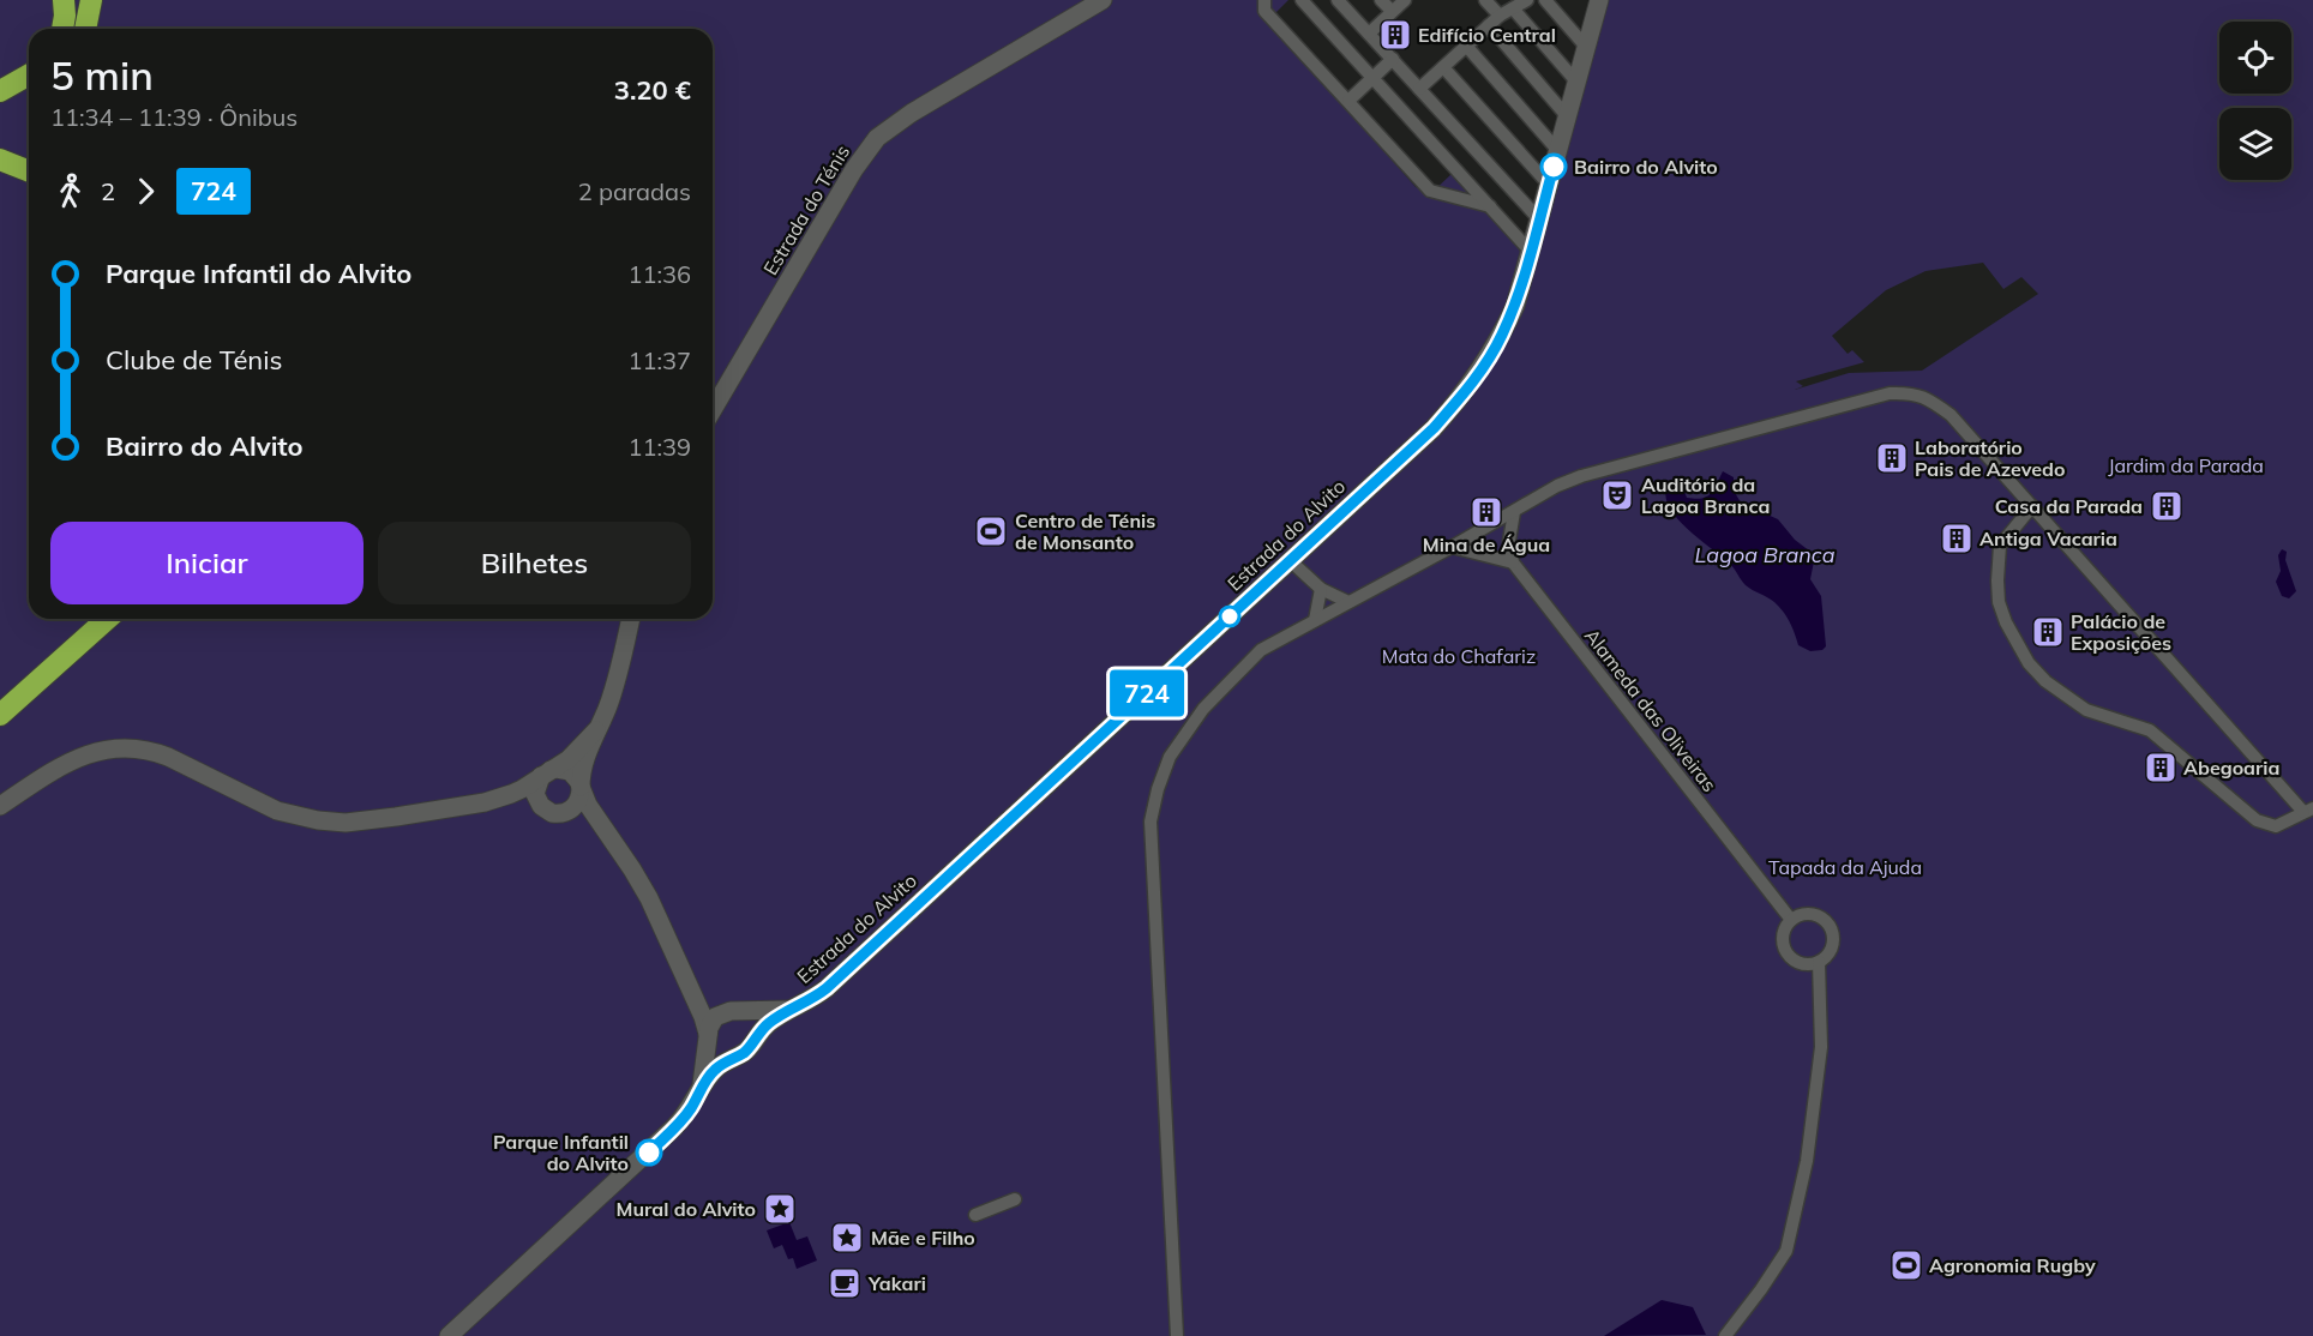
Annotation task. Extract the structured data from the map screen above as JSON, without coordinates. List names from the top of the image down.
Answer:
{
  "streets": {
    "street": ["Estrada do Ténis", "Estrada do Alvito", "Alameda das Oliveiras"]
  },
  "water": ["Lagoa Branca"],
  "parks": ["Jardim da Parada", "Mata do Chafariz", "Tapada da Ajuda"],
  "places": {
    "building": [
      "Edifício Central",
      "Laboratório Pais de Azevedo",
      "Casa da Parada",
      "Mina de Água",
      "Antiga Vacaria",
      "Palácio de Exposições",
      "Abegoaria"
    ],
    "other": ["Bairro do Alvito", "Parque Infantil do Alvito"],
    "theatre": ["Auditório da Lagoa Branca"],
    "sports": ["Centro de Ténis de Monsanto", "Agronomia Rugby"],
    "place": ["Mural do Alvito", "Mãe e Filho"],
    "cafe": ["Yakari"]
  },
  "lines": ["bus line 724"],
  "page": {
    "on_map": "724",
    "heading": ["5 min", "11:34 – 11:39 · Ônibus", "3.20 €"],
    "legs": ["2", "724", "2 paradas"],
    "list": [
      {
        "name": "Parque Infantil do Alvito",
        "value": "11:36"
      },
      {
        "name": "Clube de Ténis",
        "value": "11:37"
      },
      {
        "name": "Bairro do Alvito",
        "value": "11:39"
      }
    ],
    "buttons": ["Iniciar", "Bilhetes"]
  }
}
